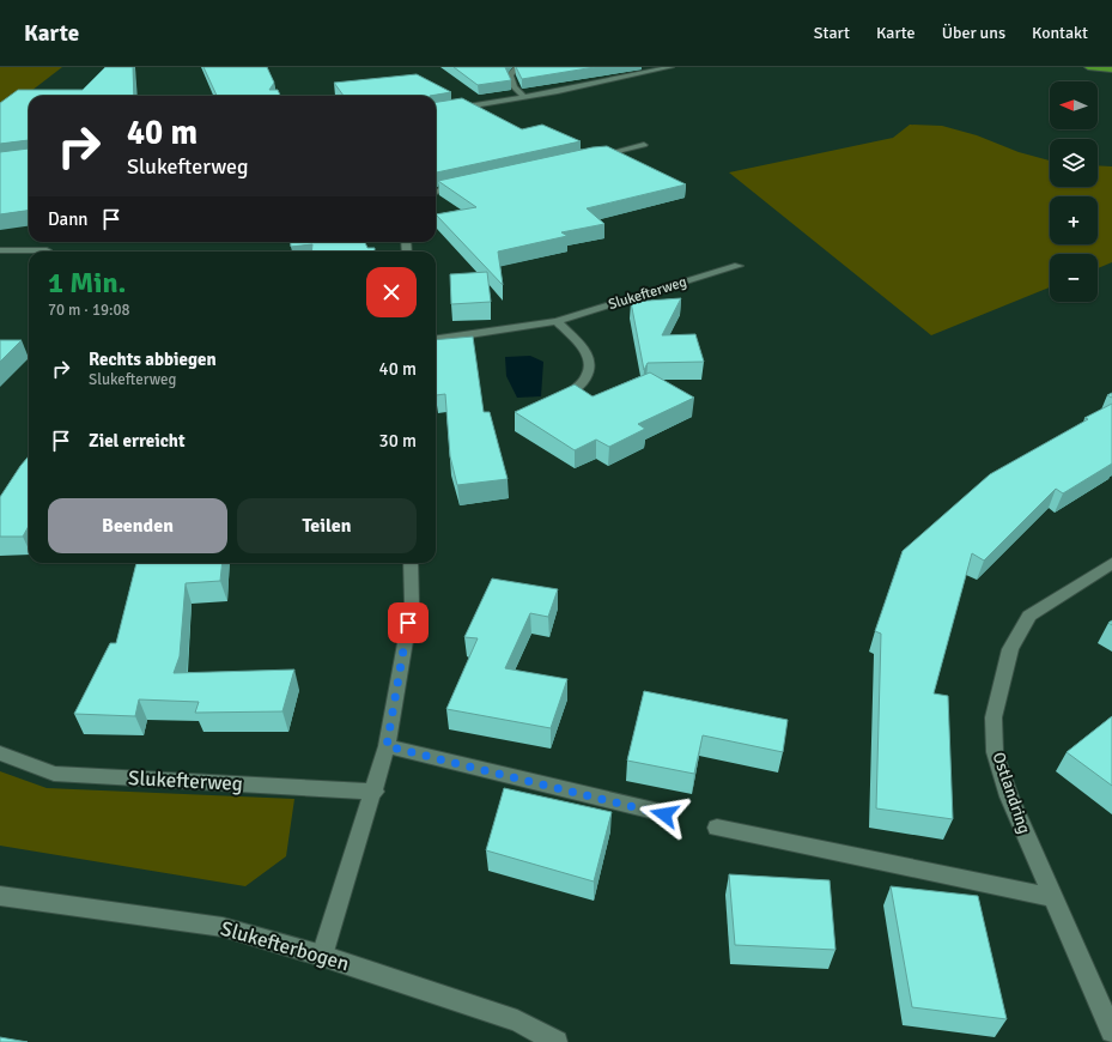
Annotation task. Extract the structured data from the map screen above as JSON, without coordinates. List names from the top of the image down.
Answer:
{
  "streets": {
    "street": ["Slukefterweg", "Ostlandring", "Slukefterbogen"]
  },
  "north": "left",
  "page": {
    "header": "Karte",
    "nav": [
      "Start",
      "Karte",
      "Über uns",
      "Kontakt"
    ],
    "map_buttons": ["+", "−"],
    "turn": ["40 m", "Slukefterweg"],
    "then": "Dann",
    "heading": ["1 Min.", "70 m · 19:08"],
    "list": [
      {
        "name": "Rechts abbiegen",
        "note": "Slukefterweg",
        "value": "40 m"
      },
      {
        "name": "Ziel erreicht",
        "value": "30 m"
      }
    ],
    "buttons": ["Beenden", "Teilen"]
  }
}
